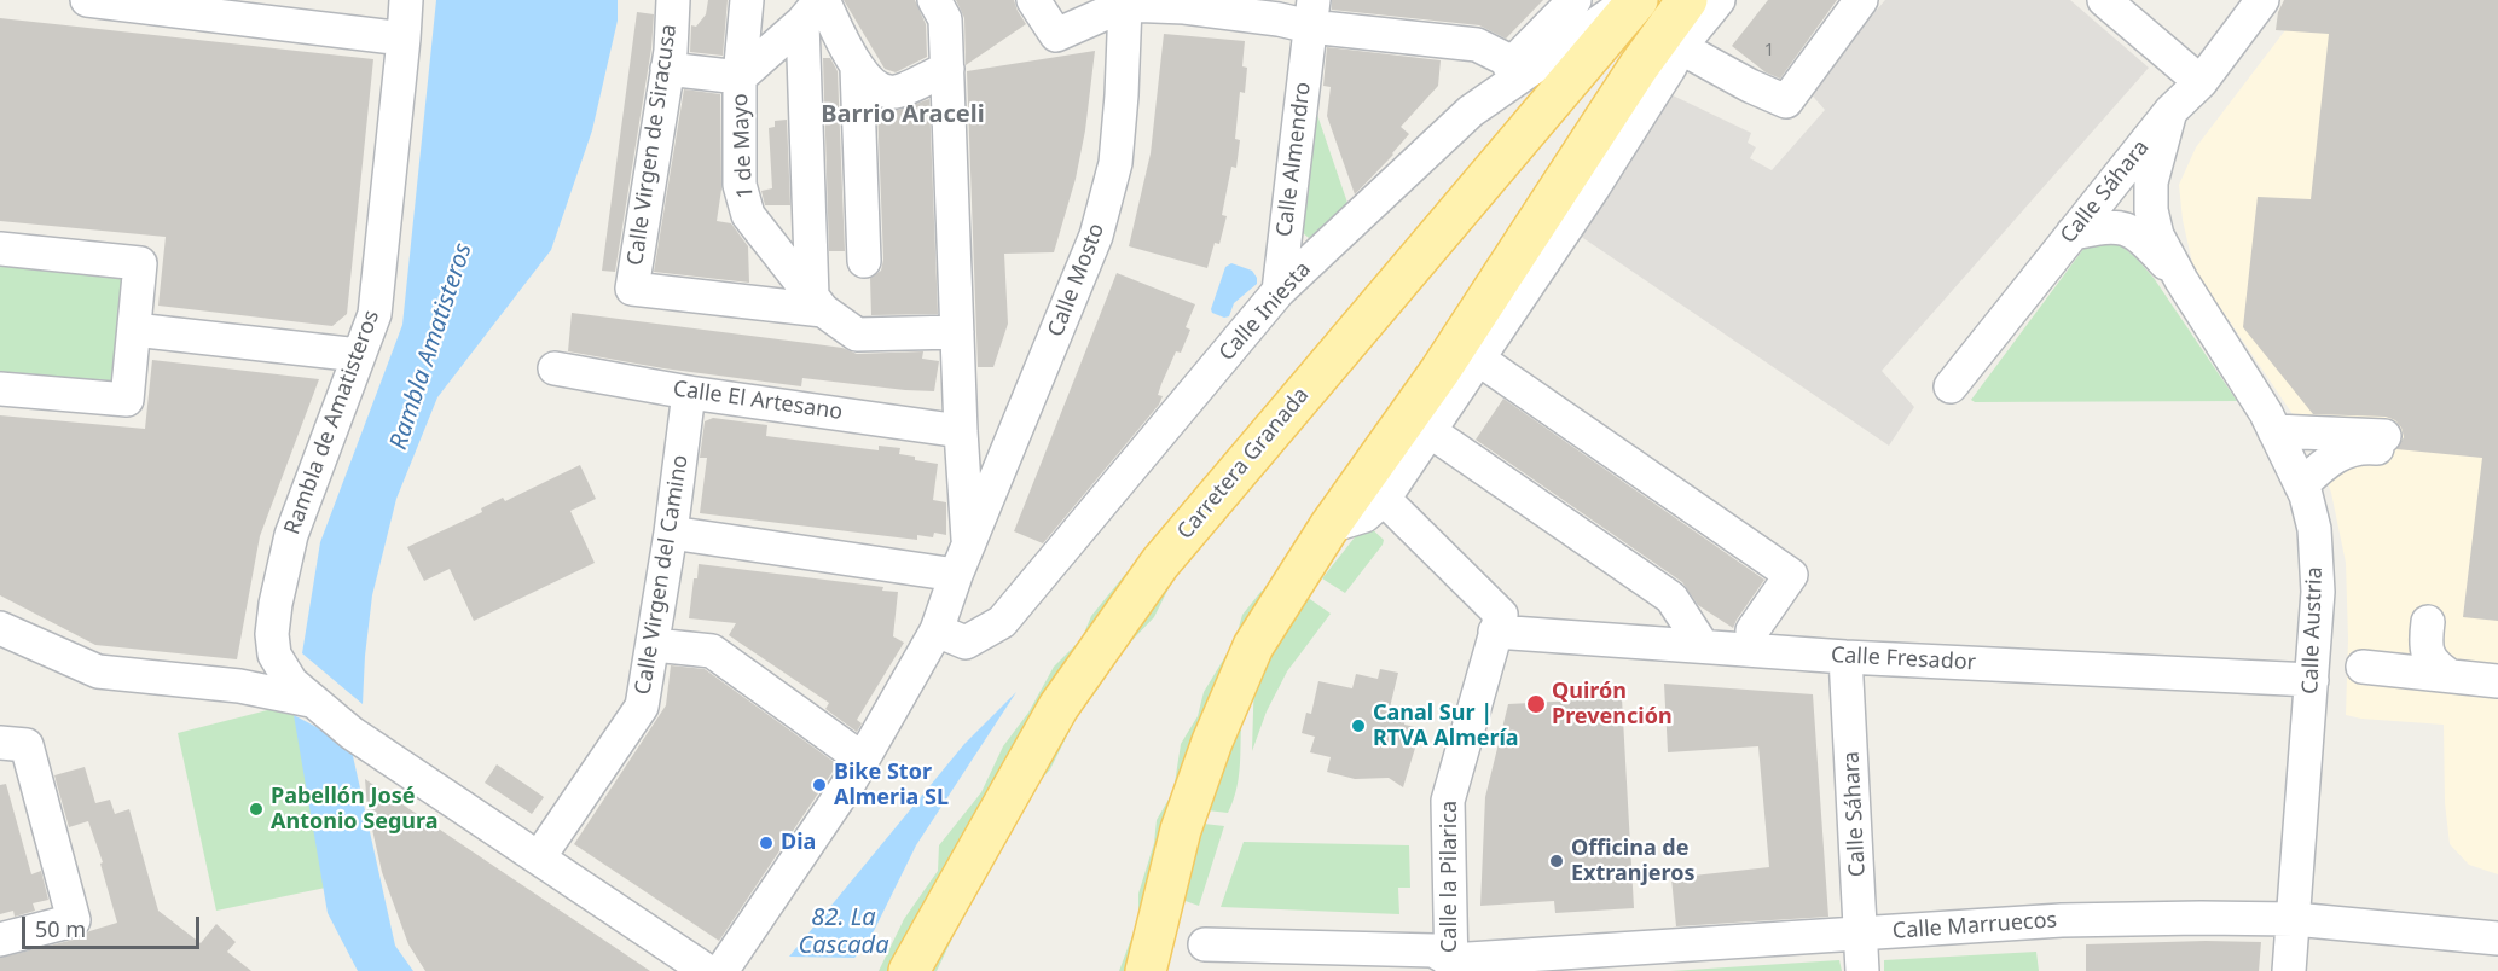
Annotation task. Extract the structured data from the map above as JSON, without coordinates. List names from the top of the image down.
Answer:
{
  "streets": {
    "main road": ["Carretera Granada"],
    "street": [
      "Calle Virgen de Siracusa",
      "1 de Mayo",
      "Calle Almendro",
      "Calle Sáhara",
      "Calle Mosto",
      "Calle Iniesta",
      "Calle El Artesano",
      "Rambla de Amatisteros",
      "Calle Virgen del Camino",
      "Calle Austria",
      "Calle Fresador",
      "Calle la Pilarica",
      "Calle Marruecos"
    ]
  },
  "crossings": [
    ["Calle Virgen de Siracusa", "1 de Mayo"],
    ["Calle Almendro", "Calle Iniesta"],
    ["Calle Sáhara", "Calle Austria"],
    ["Calle Sáhara", "Calle Fresador"],
    ["Calle Sáhara", "Calle Marruecos"],
    ["Calle Mosto", "Calle Iniesta"],
    ["Calle El Artesano", "Calle Virgen del Camino"],
    ["Rambla de Amatisteros", "Calle Virgen del Camino"],
    ["Calle Austria", "Calle Fresador"],
    ["Calle Austria", "Calle Marruecos"],
    ["Calle Fresador", "Calle la Pilarica"],
    ["Calle la Pilarica", "Calle Marruecos"]
  ],
  "districts": ["Barrio Araceli"],
  "water": ["Rambla Amatisteros", "82. La Cascada"],
  "places": [
    "Quirón Prevención",
    "Canal Sur | RTVA Almería",
    "Bike Stor Almeria SL",
    "Pabellón José Antonio Segura",
    "Dia",
    "Officina de Extranjeros"
  ],
  "house_numbers": ["1"],
  "scale_bar": "50 m"
}
